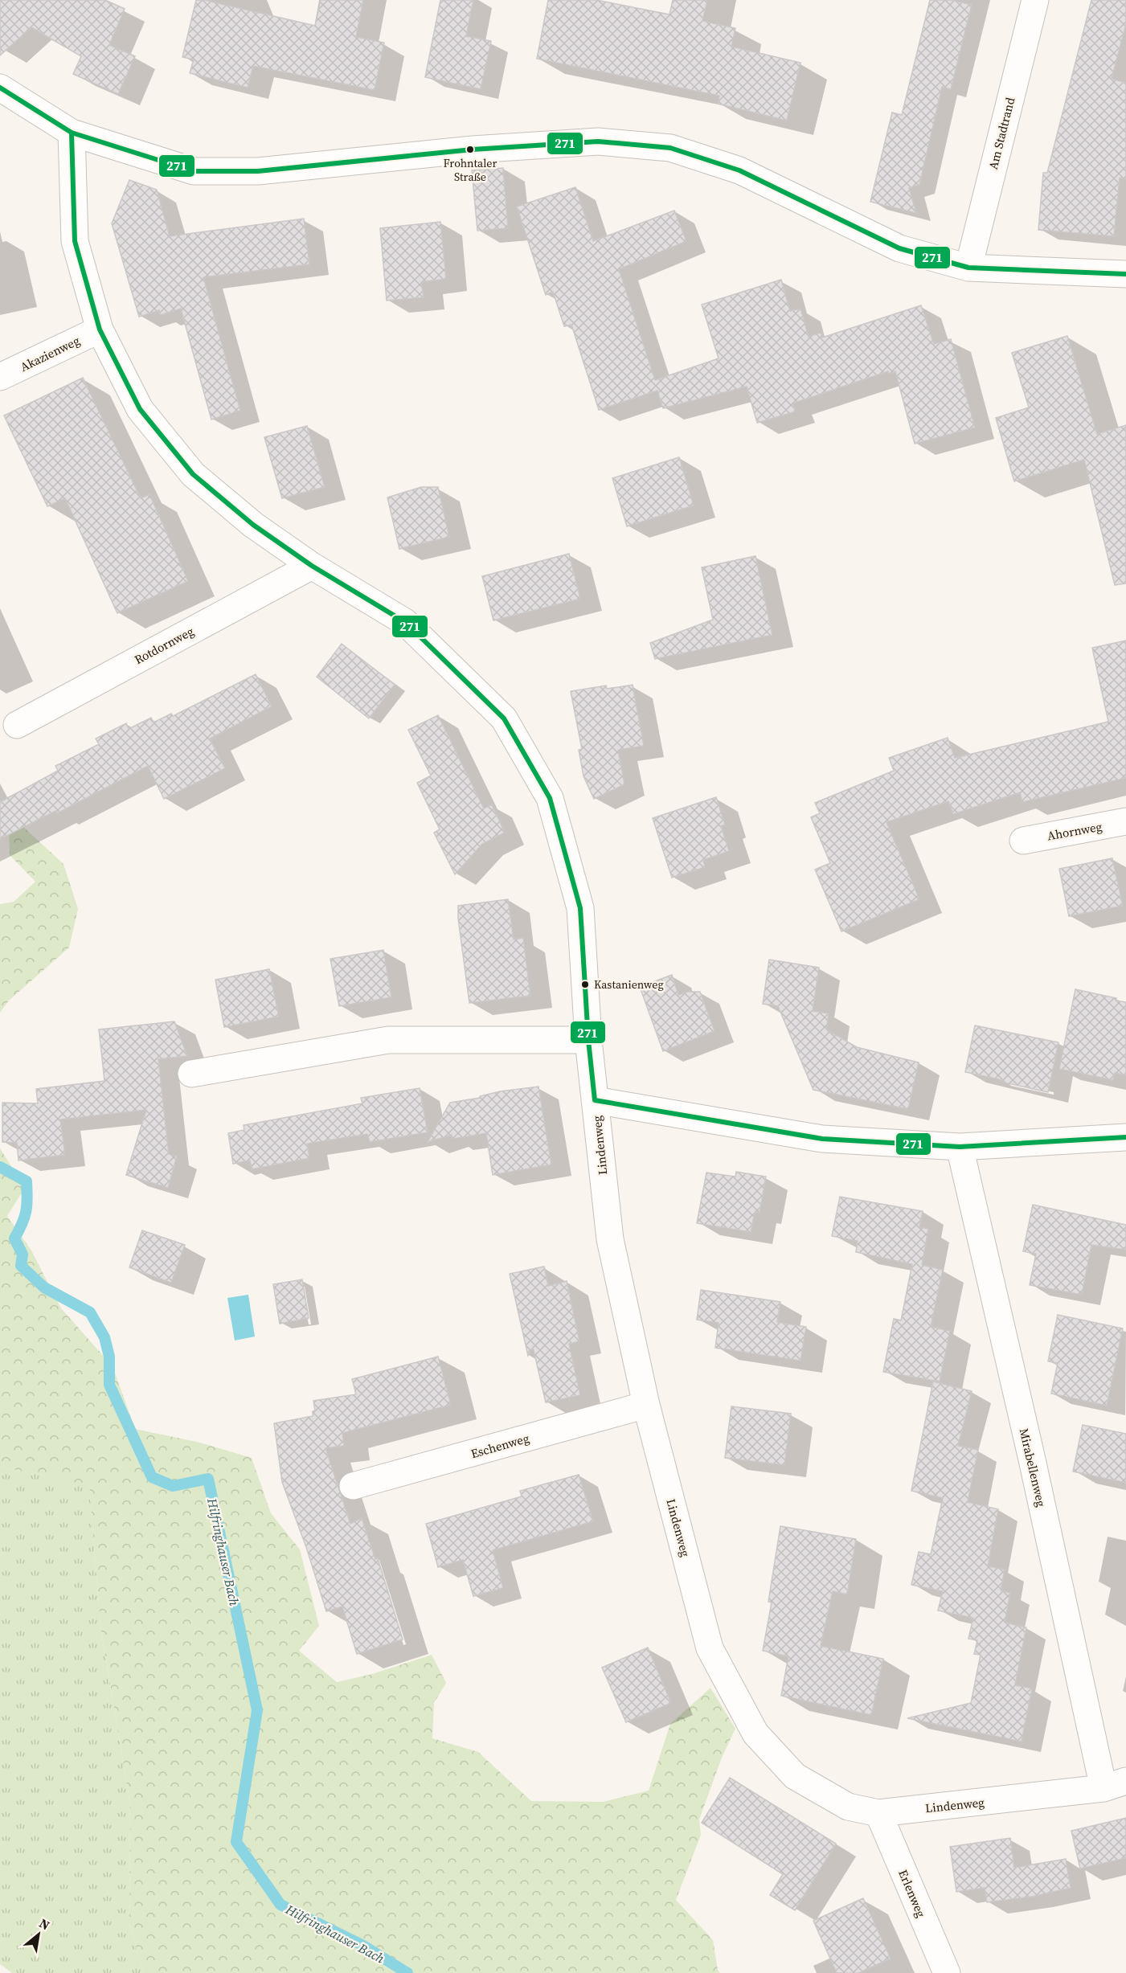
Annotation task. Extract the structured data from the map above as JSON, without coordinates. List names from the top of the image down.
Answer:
{
  "streets": {
    "street": [
      "Am Stadtrand",
      "Akazienweg",
      "Rotdornweg",
      "Ahornweg",
      "Lindenweg",
      "Eschenweg",
      "Mirabellenweg",
      "Erlenweg"
    ]
  },
  "crossings": [
    ["Akazienweg", "Lindenweg"],
    ["Rotdornweg", "Lindenweg"],
    ["Lindenweg", "Eschenweg"],
    ["Lindenweg", "Mirabellenweg"],
    ["Lindenweg", "Erlenweg"]
  ],
  "water": ["Hilfringhauser Bach"],
  "places": ["Frohntaler Straße", "Kastanienweg"],
  "lines": ["transit line 271"],
  "north": "top right"
}
